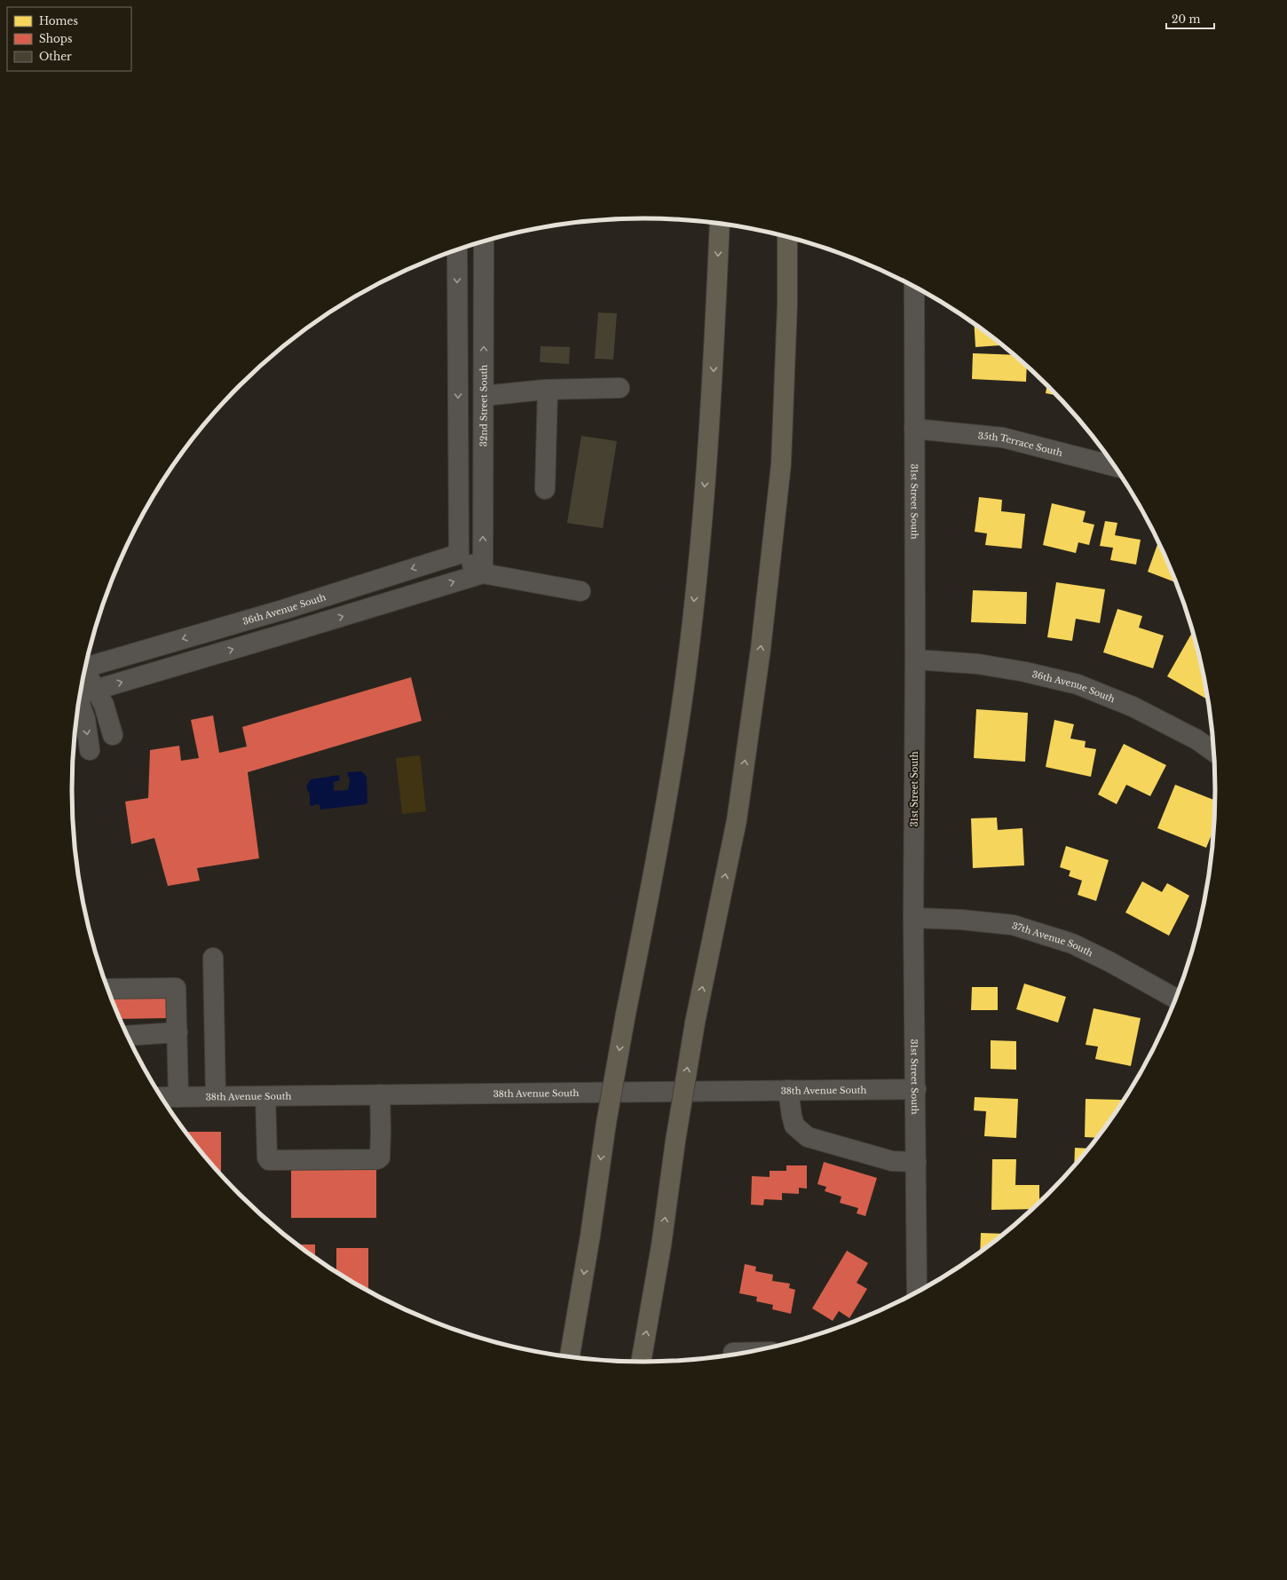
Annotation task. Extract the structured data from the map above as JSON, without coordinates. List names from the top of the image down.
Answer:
{
  "streets": {
    "street": [
      "32nd Street South",
      "35th Terrace South",
      "31st Street South",
      "36th Avenue South",
      "37th Avenue South",
      "38th Avenue South"
    ]
  },
  "crossings": [
    ["35th Terrace South", "31st Street South"],
    ["31st Street South", "36th Avenue South"],
    ["31st Street South", "37th Avenue South"],
    ["31st Street South", "38th Avenue South"]
  ],
  "legend": ["Homes", "Shops", "Other"],
  "scale_bar": "20 m"
}
